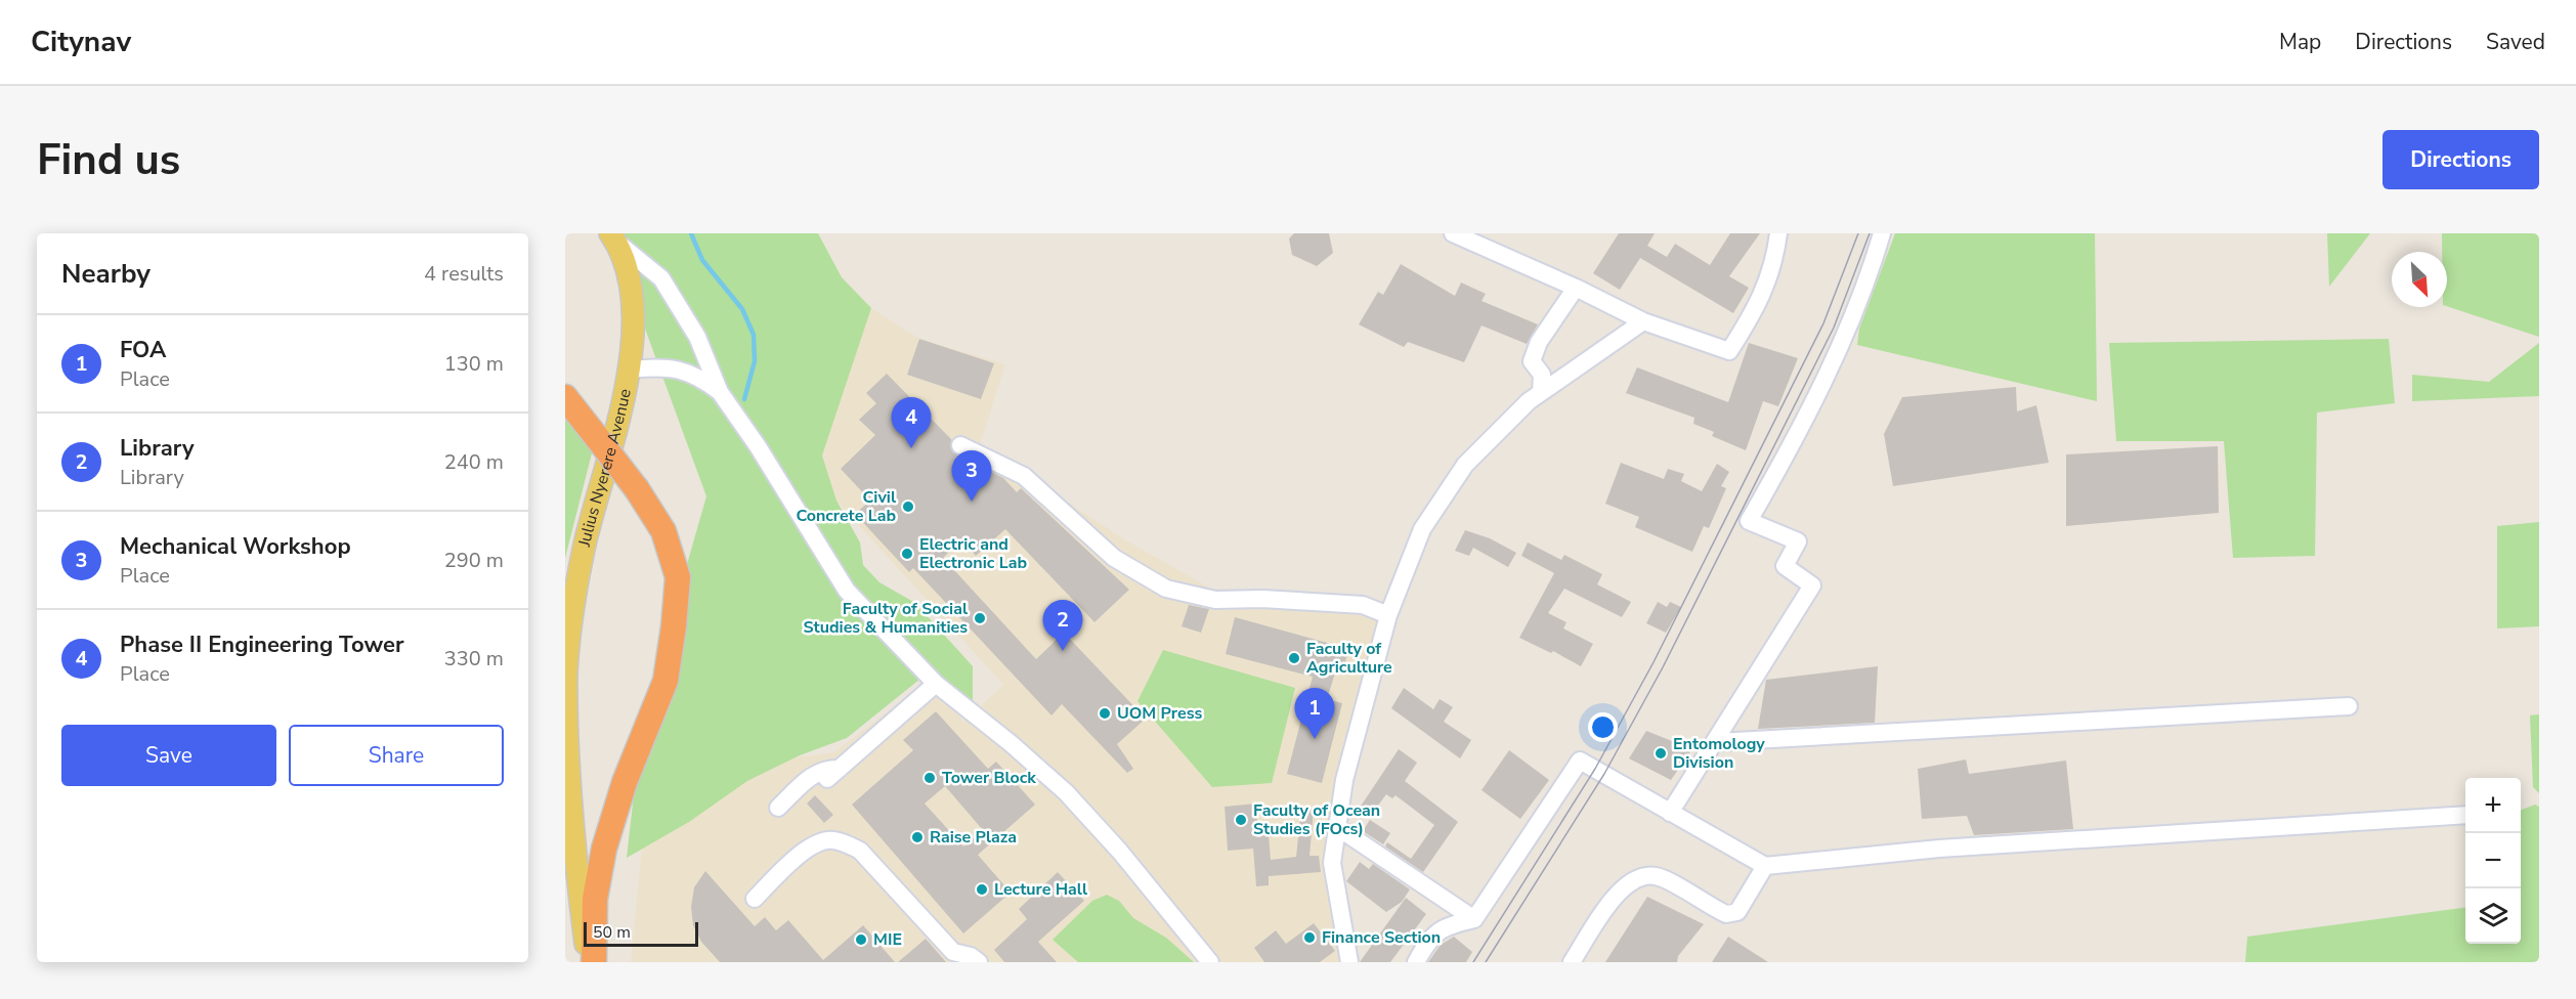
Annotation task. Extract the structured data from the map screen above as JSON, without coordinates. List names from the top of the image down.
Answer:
{
  "streets": {
    "main road": ["Julius Nyerere Avenue"]
  },
  "places": [
    "Civil Concrete Lab",
    "Electric and Electronic Lab",
    "Faculty of Social Studies & Humanities",
    "Faculty of Agriculture",
    "UOM Press",
    "Entomology Division",
    "Tower Block",
    "Faculty of Ocean Studies (FOcs)",
    "Raise Plaza",
    "Lecture Hall",
    "Finance Section",
    "MIE"
  ],
  "scale_bar": "50 m",
  "north": "bottom right",
  "page": {
    "header": "Citynav",
    "nav": ["Map", "Directions", "Saved"],
    "buttons": [
      "Directions",
      ["Save", "Share"]
    ],
    "title": "Find us",
    "heading": ["Nearby", "4 results"],
    "list": [
      {
        "mark": "1",
        "name": "FOA",
        "note": "Place",
        "value": "130 m"
      },
      {
        "mark": "2",
        "name": "Library",
        "note": "Library",
        "value": "240 m"
      },
      {
        "mark": "3",
        "name": "Mechanical Workshop",
        "note": "Place",
        "value": "290 m"
      },
      {
        "mark": "4",
        "name": "Phase II Engineering Tower",
        "note": "Place",
        "value": "330 m"
      }
    ],
    "pins": [
      "4",
      "3",
      "2",
      "1"
    ],
    "map_buttons": ["+", "−"],
    "scale": "50 m"
  }
}
